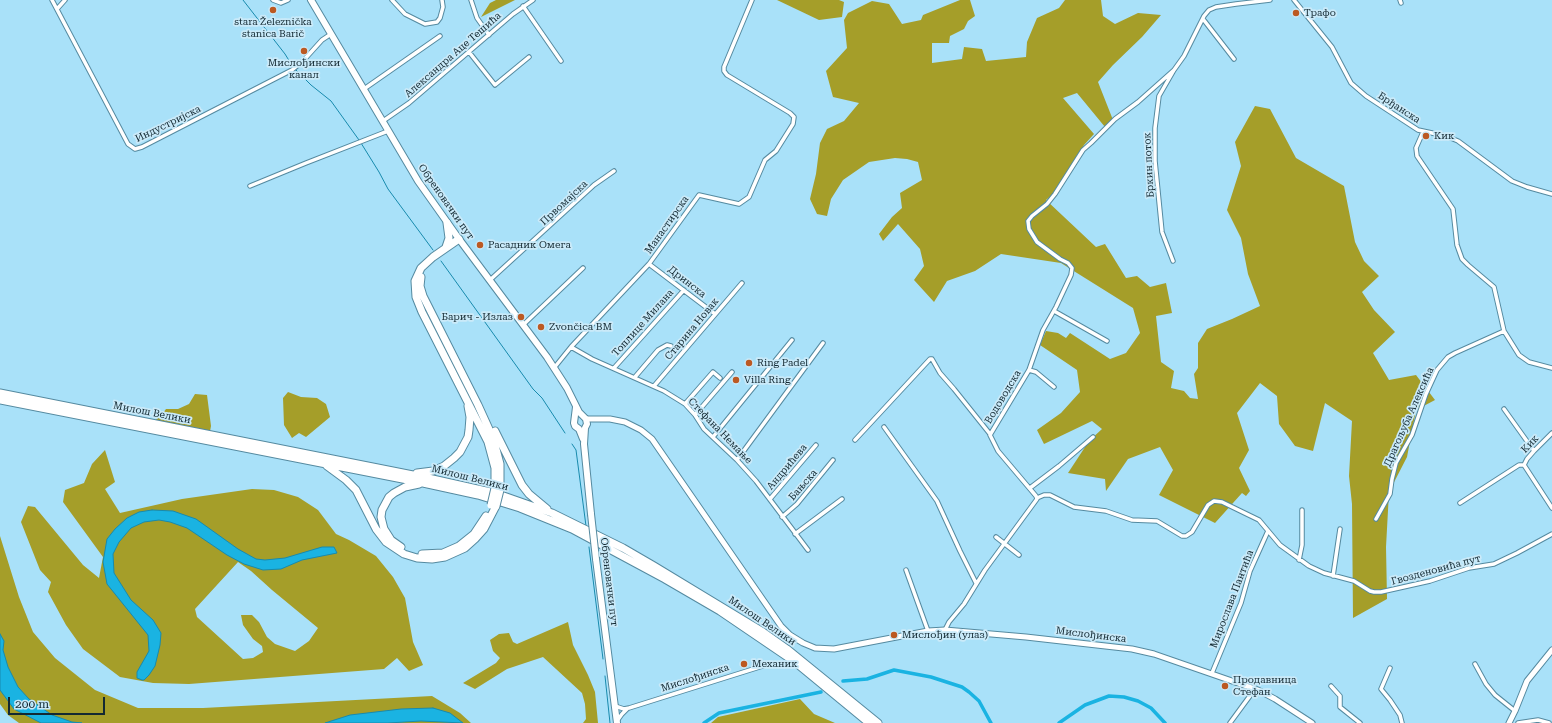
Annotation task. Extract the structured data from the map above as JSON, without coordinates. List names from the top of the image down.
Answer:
{
  "streets": {
    "highway": ["Милош Велики"],
    "main road": ["Обреновачки пут", "Мислођинска"],
    "street": [
      "Александра Аце Тешића",
      "Брђанска",
      "Индустријска",
      "Бркин поток",
      "Првомајска",
      "Манастирска",
      "Дринска",
      "Топлице Милана",
      "Старина Новак",
      "Водоводска",
      "Драгољуба Алексића",
      "Стефана Немање",
      "Кик",
      "Андрићева",
      "Бањска",
      "Гвозденовића пут",
      "Мирослава Пантића"
    ]
  },
  "crossings": [
    ["Александра Аце Тешића", "Обреновачки пут"],
    ["Индустријска", "Обреновачки пут"],
    ["Бркин поток", "Водоводска"],
    ["Обреновачки пут", "Првомајска"],
    ["Обреновачки пут", "Манастирска"],
    ["Обреновачки пут", "Мислођинска"],
    ["Манастирска", "Дринска"],
    ["Манастирска", "Стефана Немање"],
    ["Дринска", "Топлице Милана"],
    ["Дринска", "Старина Новак"],
    ["Топлице Милана", "Стефана Немање"],
    ["Старина Новак", "Стефана Немање"],
    ["Водоводска", "Гвозденовића пут"],
    ["Стефана Немање", "Андрићева"],
    ["Стефана Немање", "Бањска"],
    ["Гвозденовића пут", "Мирослава Пантића"],
    ["Мирослава Пантића", "Мислођинска"]
  ],
  "places": [
    "stara Železnička stanica Barič",
    "Трафо",
    "Мислођински канал",
    "Кик",
    "Расадник Омега",
    "Барич - Излаз",
    "Zvončica BM",
    "Ring Padel",
    "Villa Ring",
    "Мислођин (улаз)",
    "Механик",
    "Продавница Стефан"
  ],
  "scale_bar": "200 m"
}
